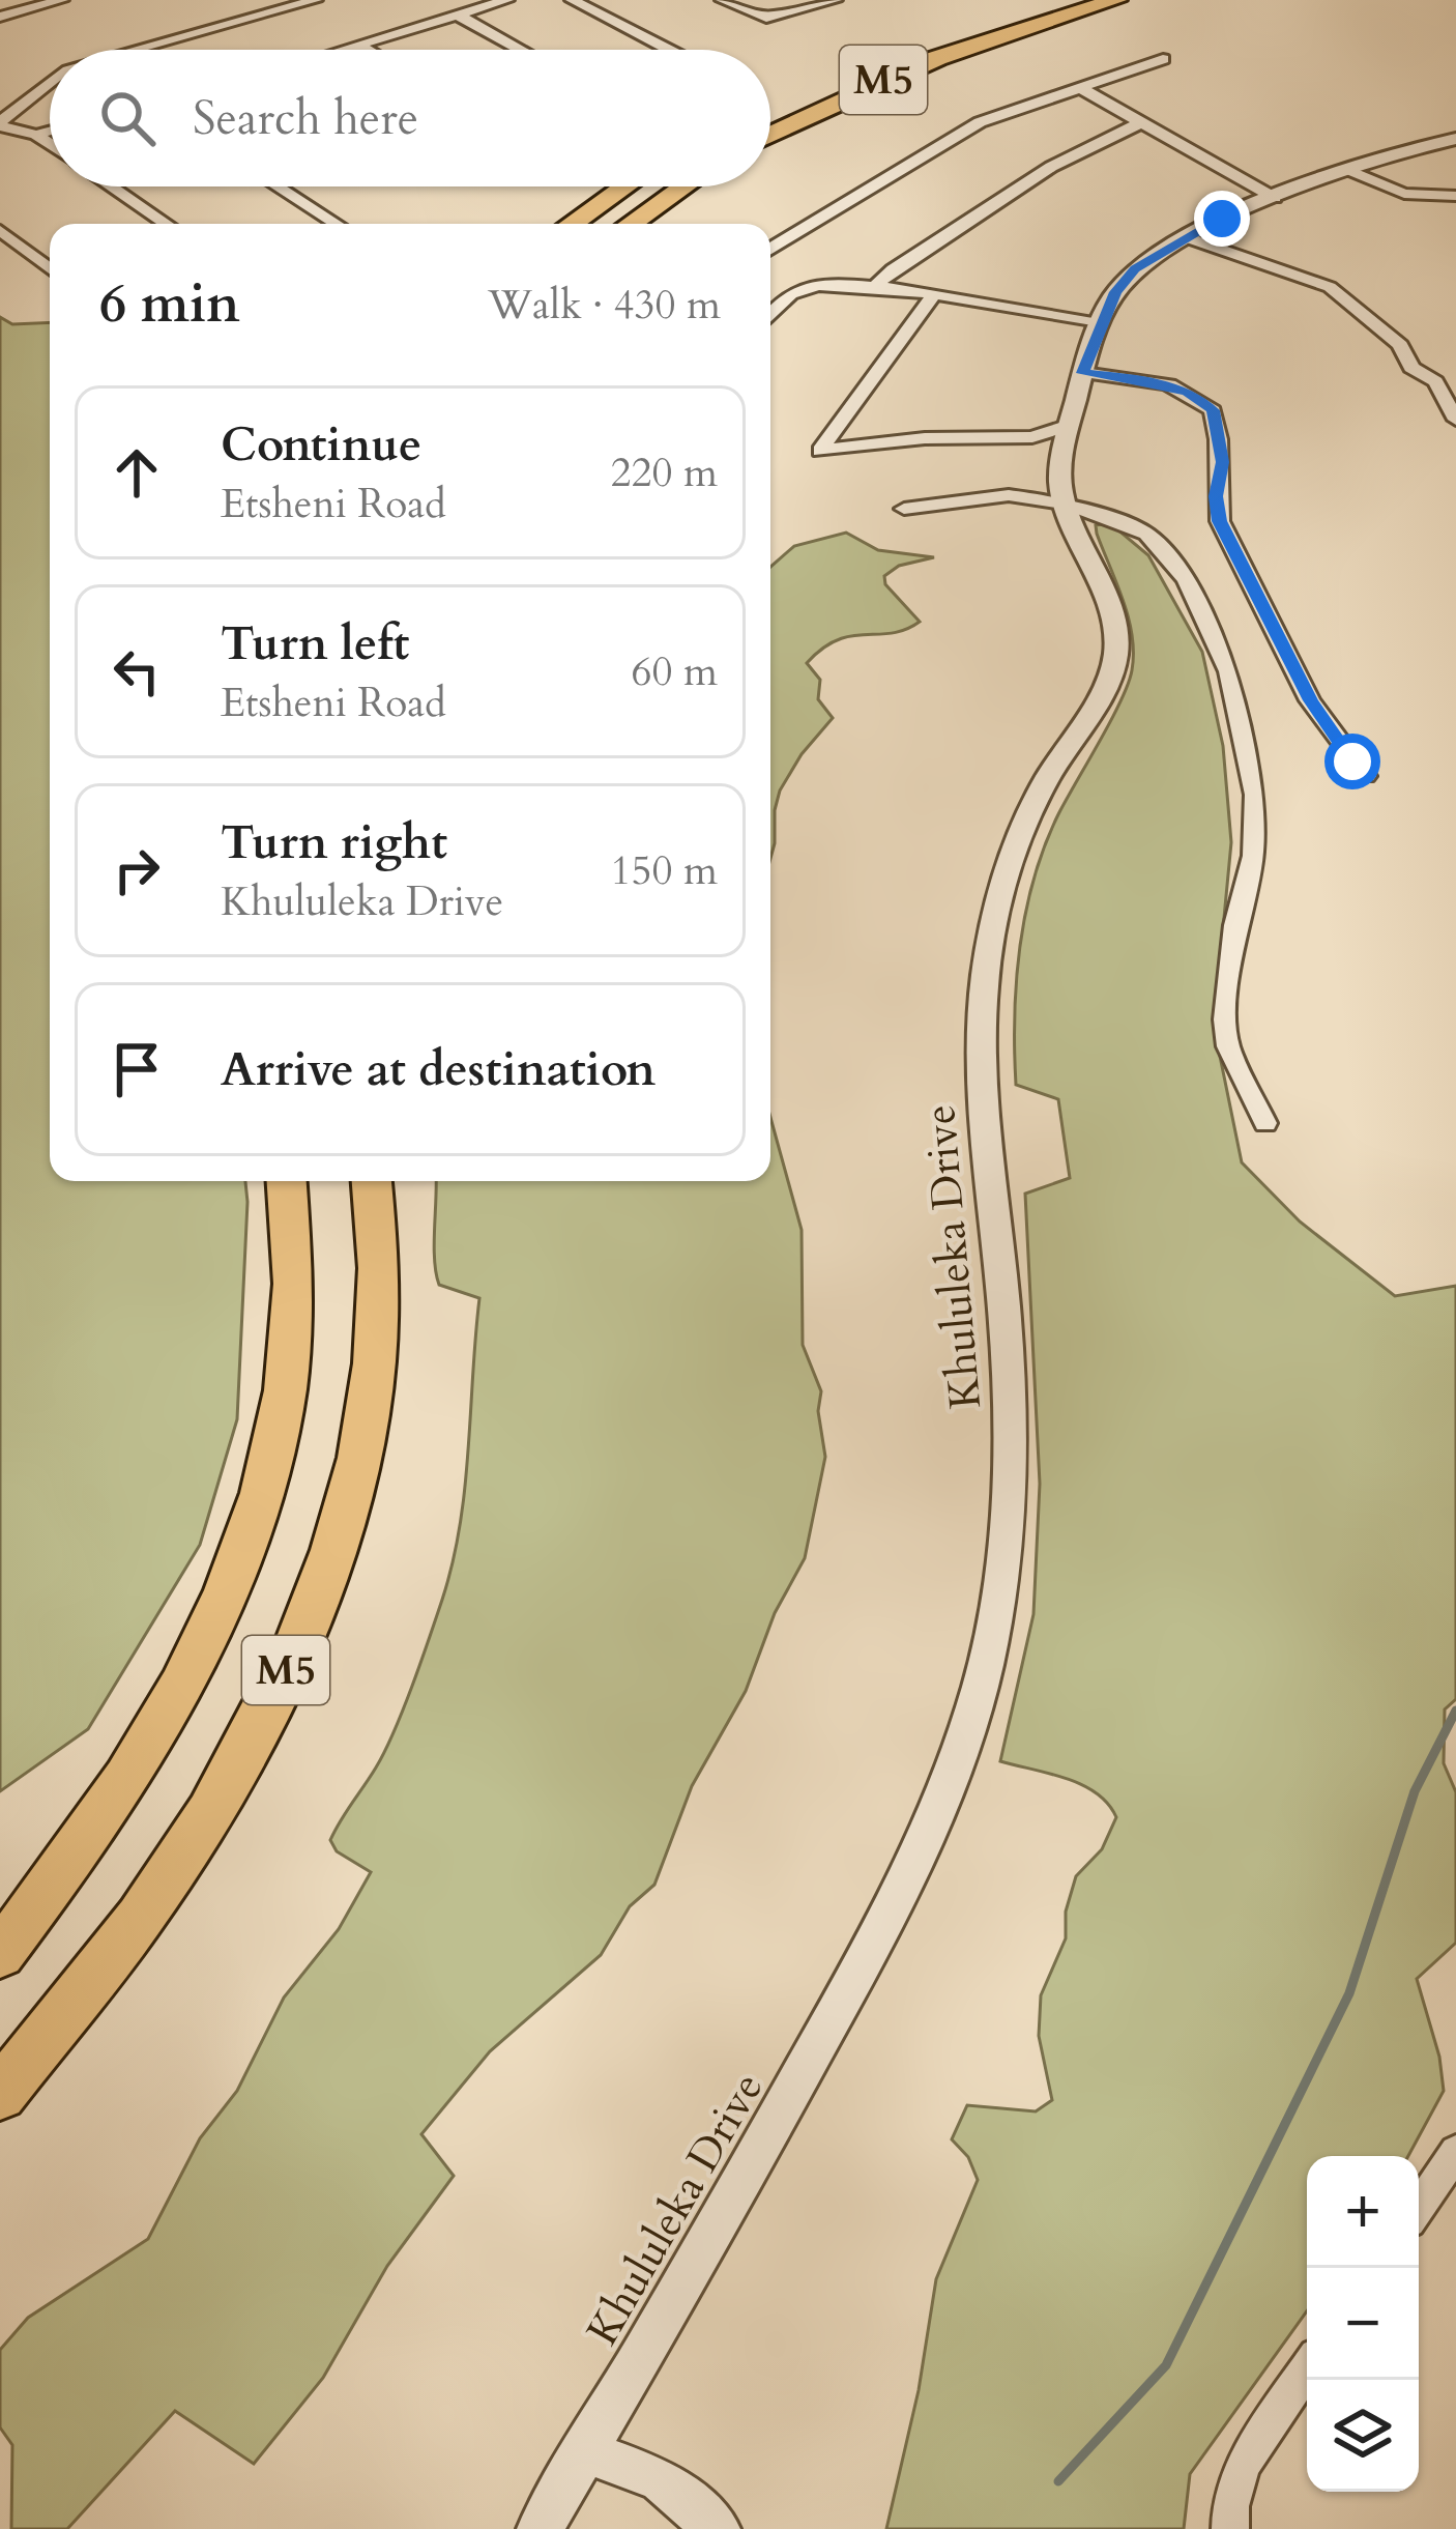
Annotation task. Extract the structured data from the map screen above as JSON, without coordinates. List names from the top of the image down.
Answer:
{
  "streets": {
    "main road": ["M5"],
    "street": ["Khululeka Drive"]
  },
  "page": {
    "search": "Search here",
    "heading": ["6 min", "Walk · 430 m"],
    "list": [
      ["Continue", "Etsheni Road", "220 m"],
      ["Turn left", "Etsheni Road", "60 m"],
      ["Turn right", "Khululeka Drive", "150 m"],
      "Arrive at destination"
    ],
    "map_buttons": ["+", "−"]
  }
}
